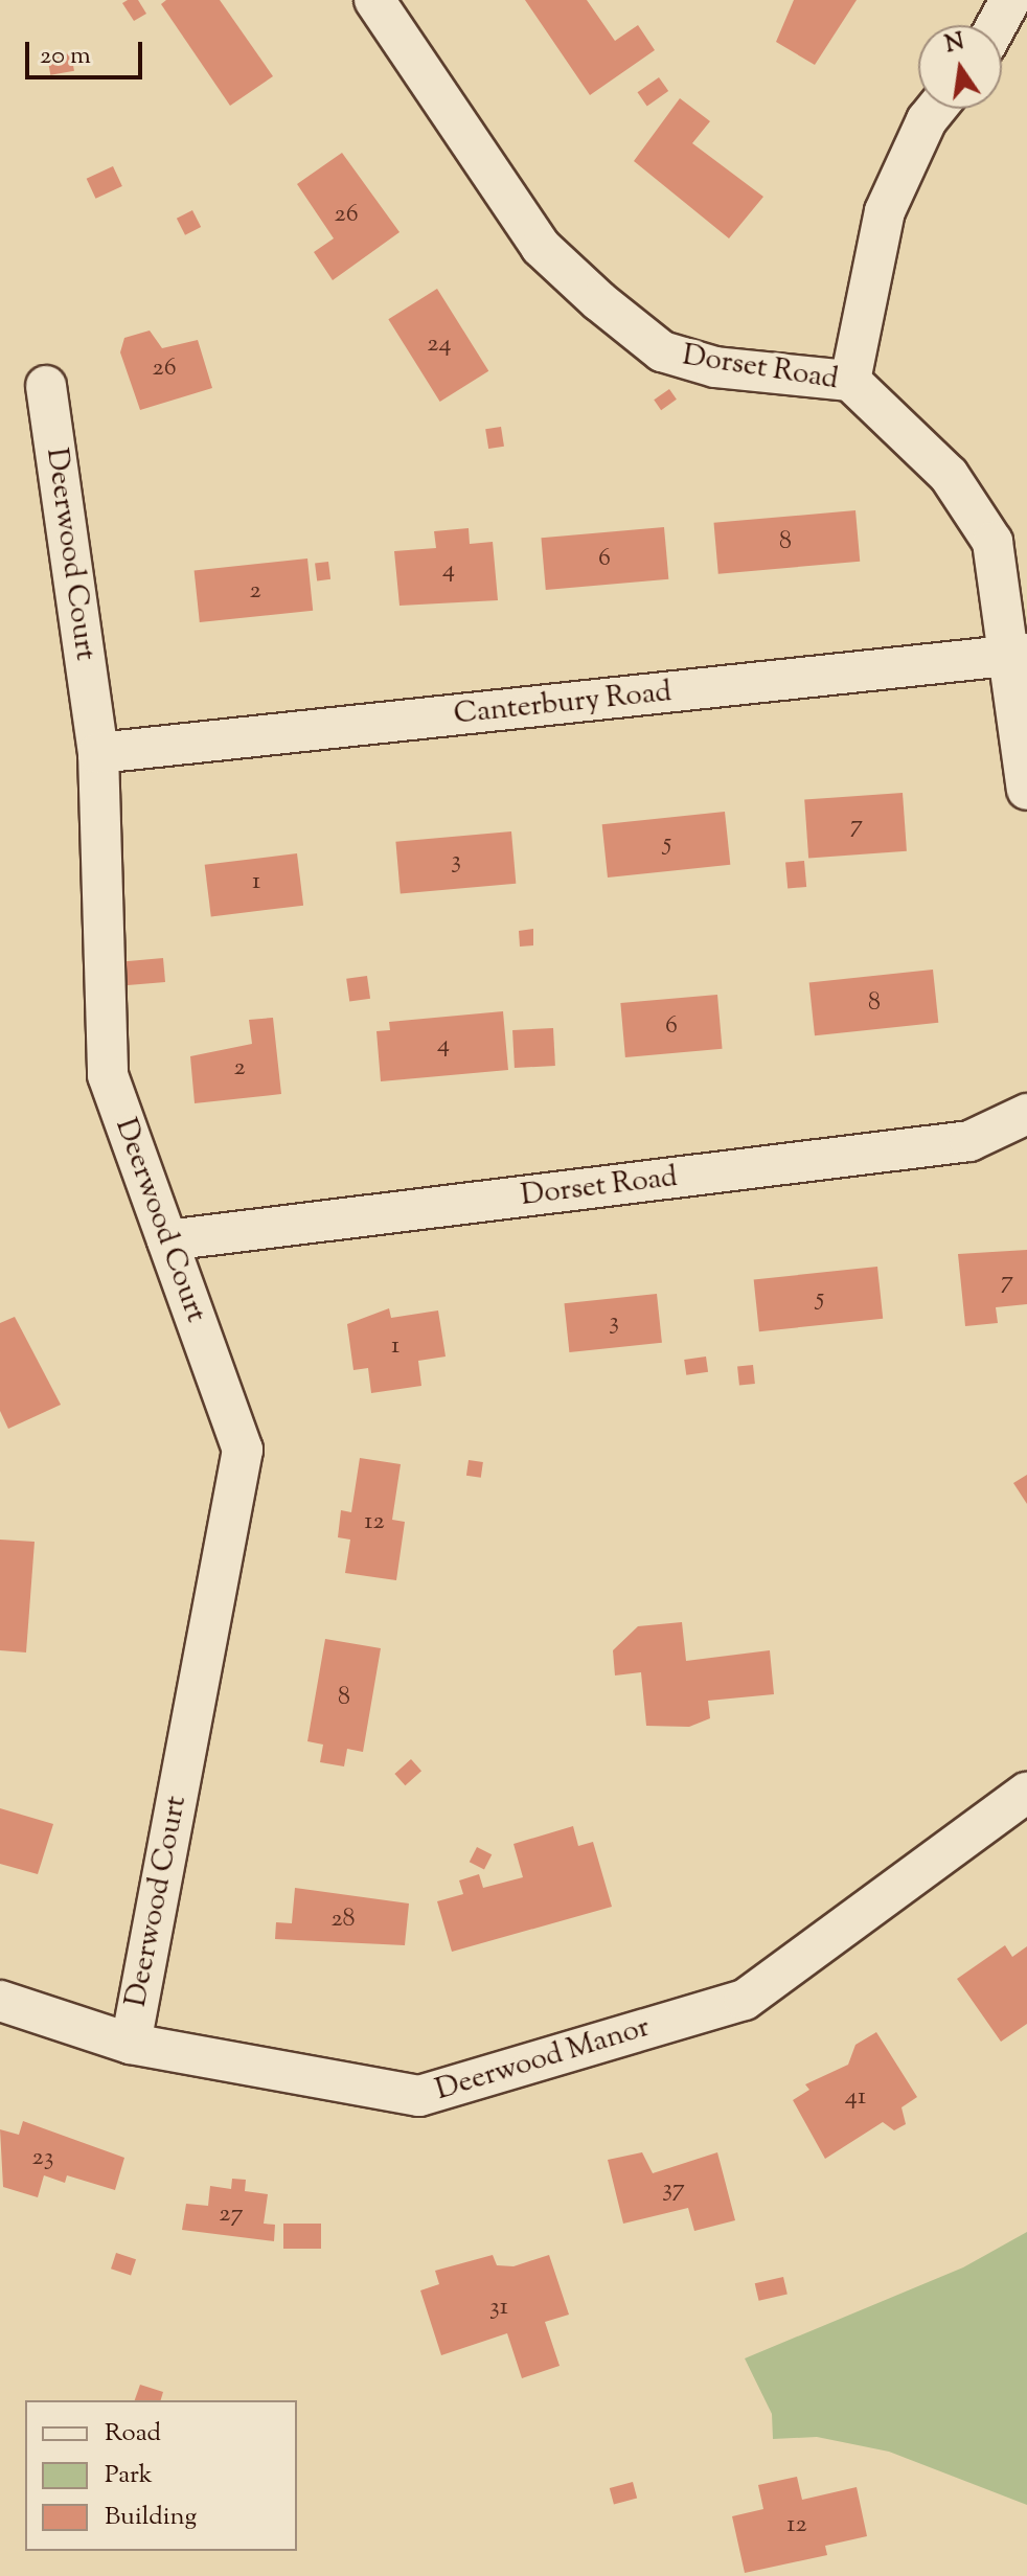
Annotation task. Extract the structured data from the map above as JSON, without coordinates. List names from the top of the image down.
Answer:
{
  "streets": {
    "street": [
      "Dorset Road",
      "Deerwood Court",
      "Canterbury Road",
      "Deerwood Manor"
    ]
  },
  "crossings": [
    ["Dorset Road", "Deerwood Court"],
    ["Dorset Road", "Canterbury Road"],
    ["Deerwood Court", "Canterbury Road"],
    ["Deerwood Court", "Deerwood Manor"]
  ],
  "house_numbers": [
    "26",
    "24",
    "26",
    "8",
    "6",
    "4",
    "2",
    "7",
    "5",
    "3",
    "1",
    "8",
    "6",
    "4",
    "2",
    "7",
    "5",
    "3",
    "1",
    "12",
    "8",
    "28",
    "41",
    "23",
    "37",
    "27",
    "31",
    "12"
  ],
  "legend": ["Road", "Park", "Building"],
  "scale_bar": "20 m",
  "north": "top"
}
